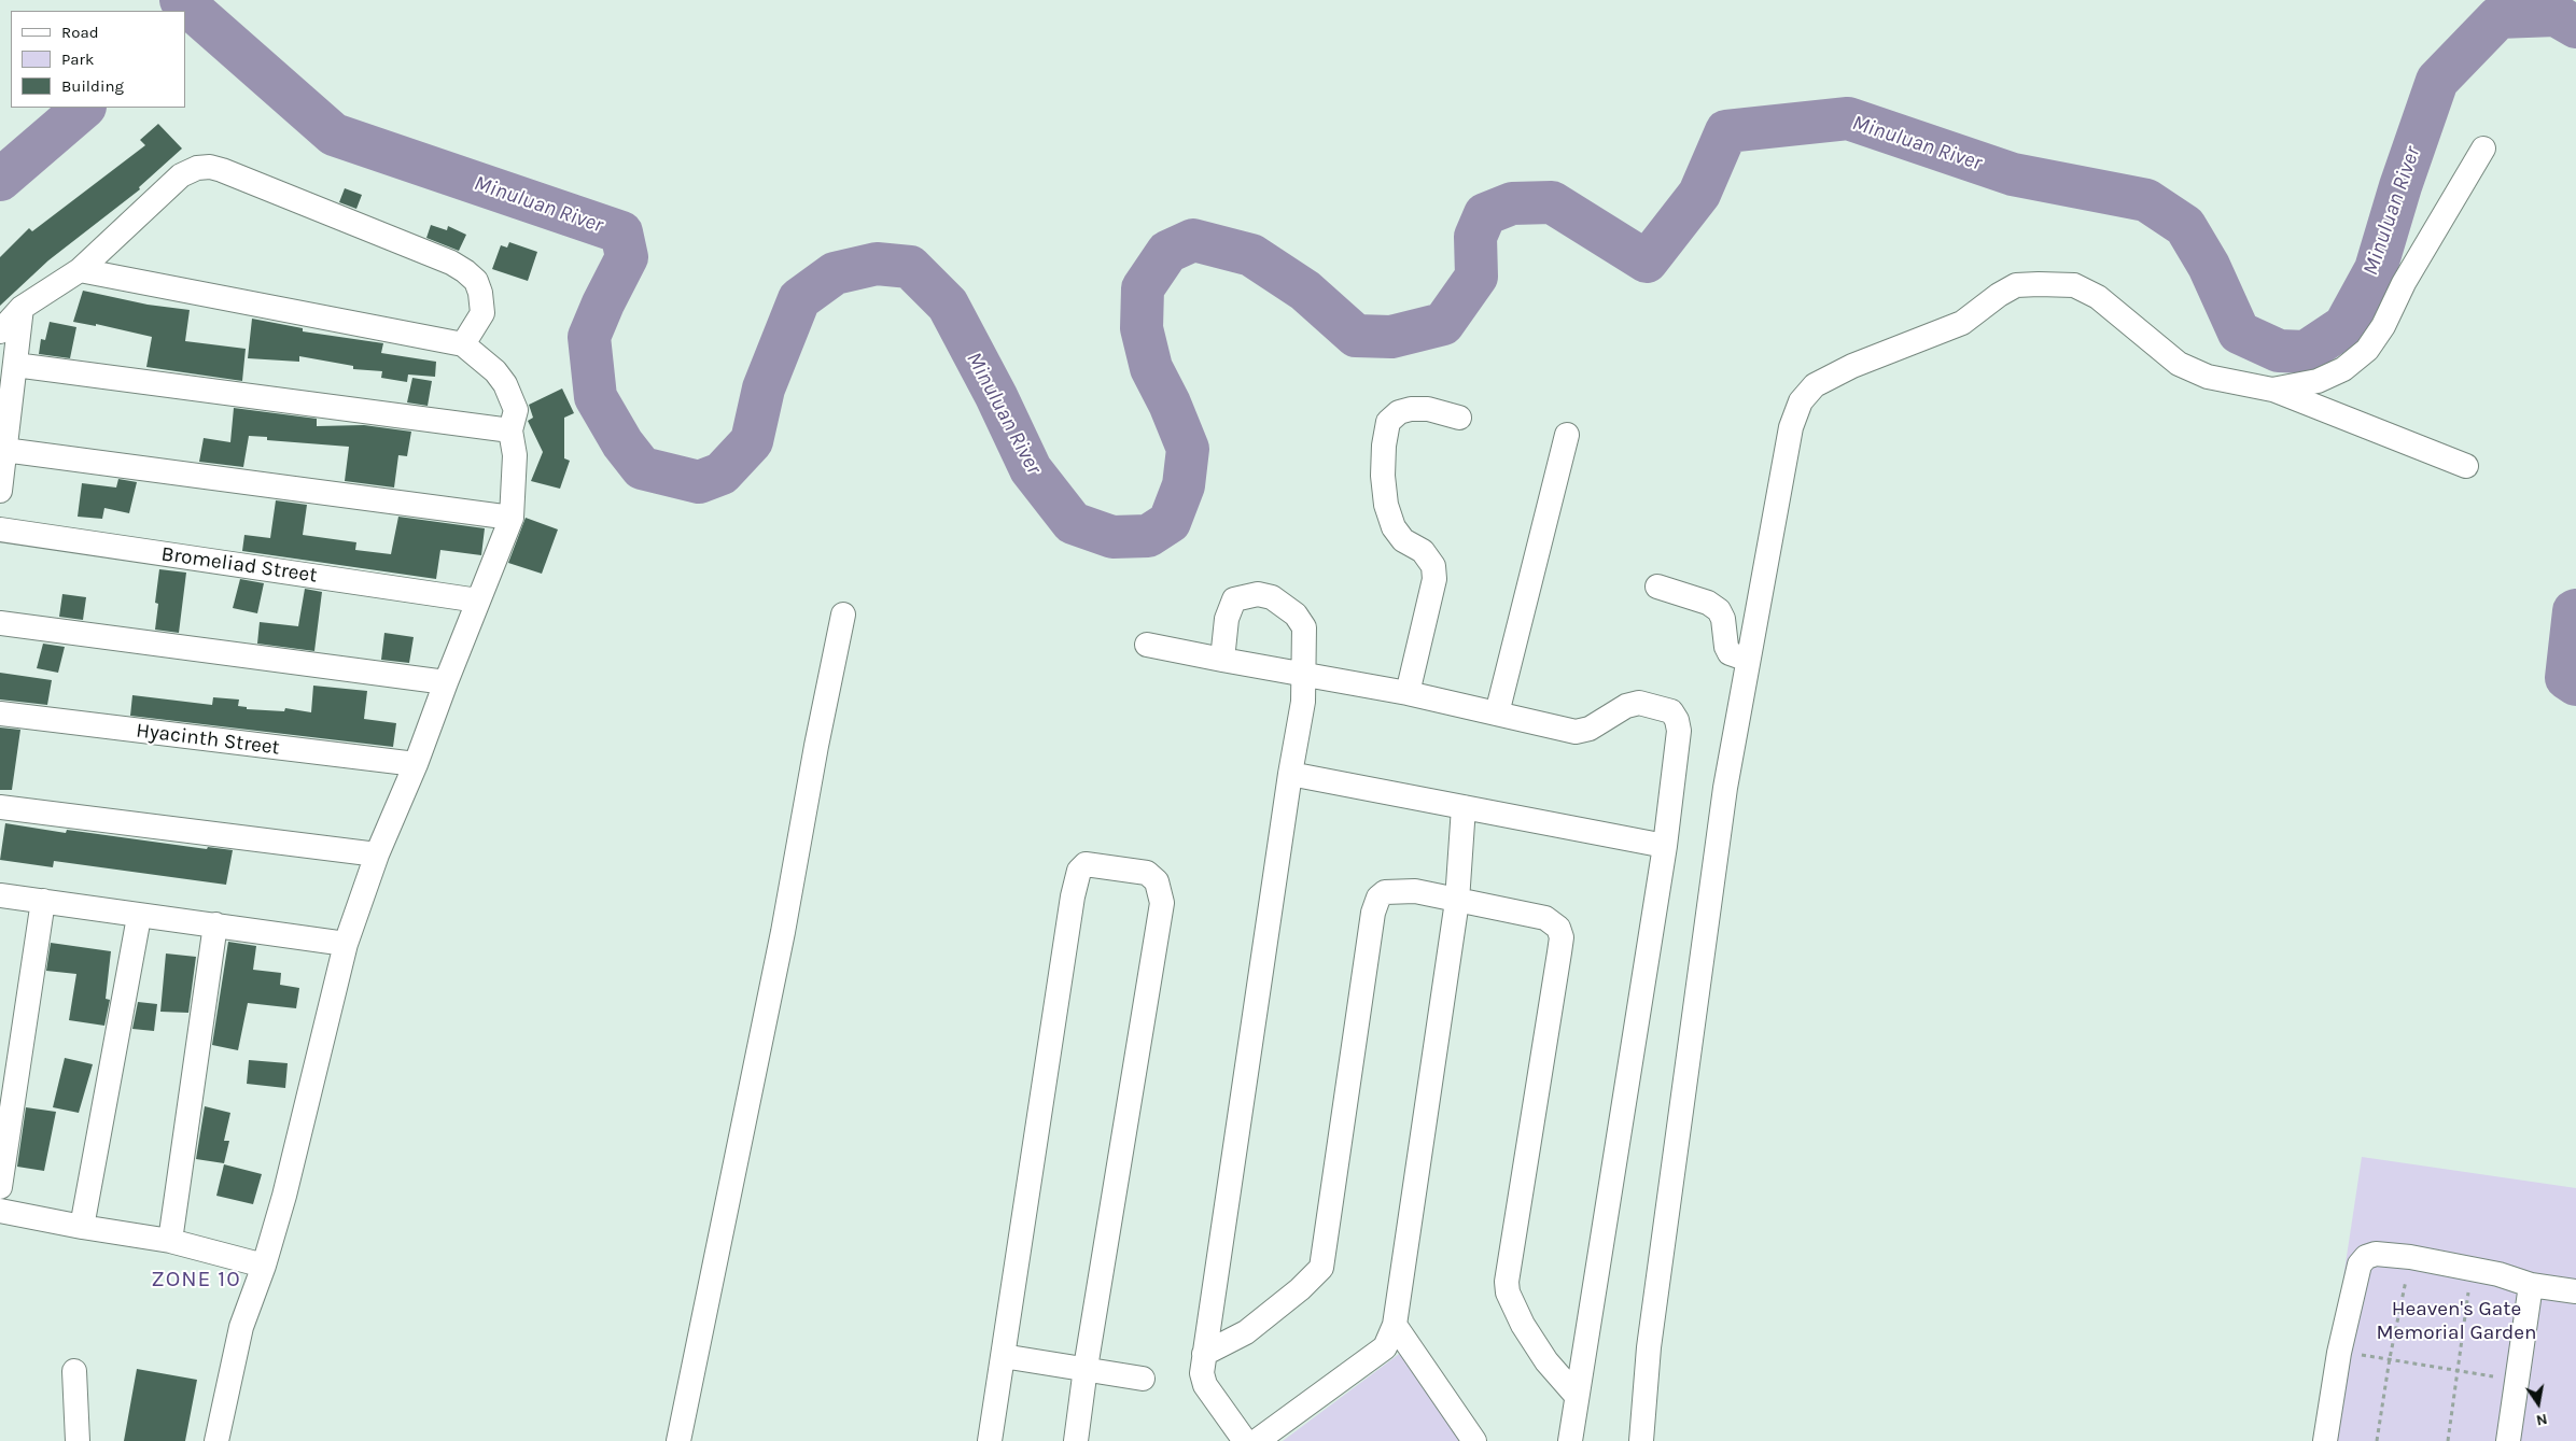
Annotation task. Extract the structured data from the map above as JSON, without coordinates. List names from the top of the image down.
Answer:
{
  "streets": {
    "street": ["Bromeliad Street", "Hyacinth Street"]
  },
  "districts": ["ZONE 10"],
  "water": ["Minuluan River"],
  "parks": ["Heaven's Gate Memorial Garden"],
  "legend": ["Road", "Park", "Building"],
  "north": "bottom"
}
